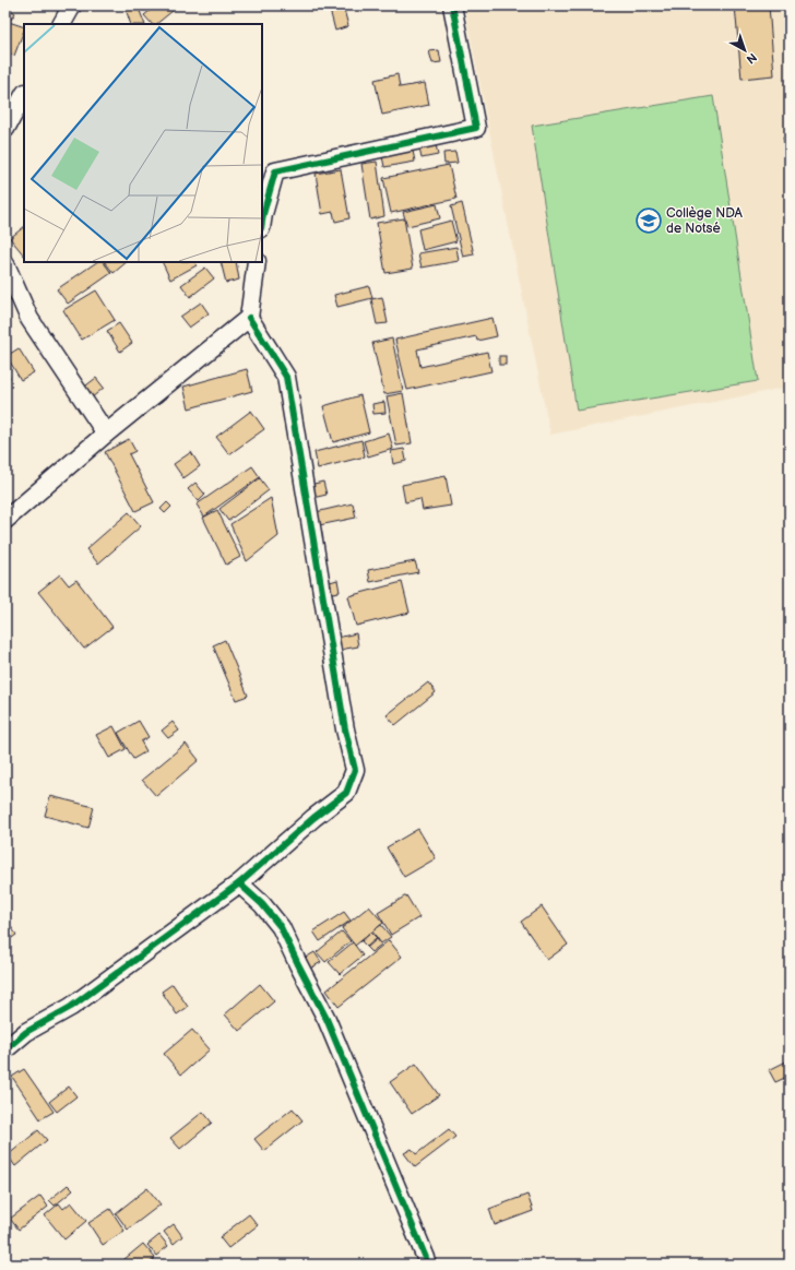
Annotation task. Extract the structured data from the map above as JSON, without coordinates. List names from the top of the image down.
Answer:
{
  "places": {
    "school or university": ["Collège NDA de Notsé"]
  },
  "north": "bottom right"
}
